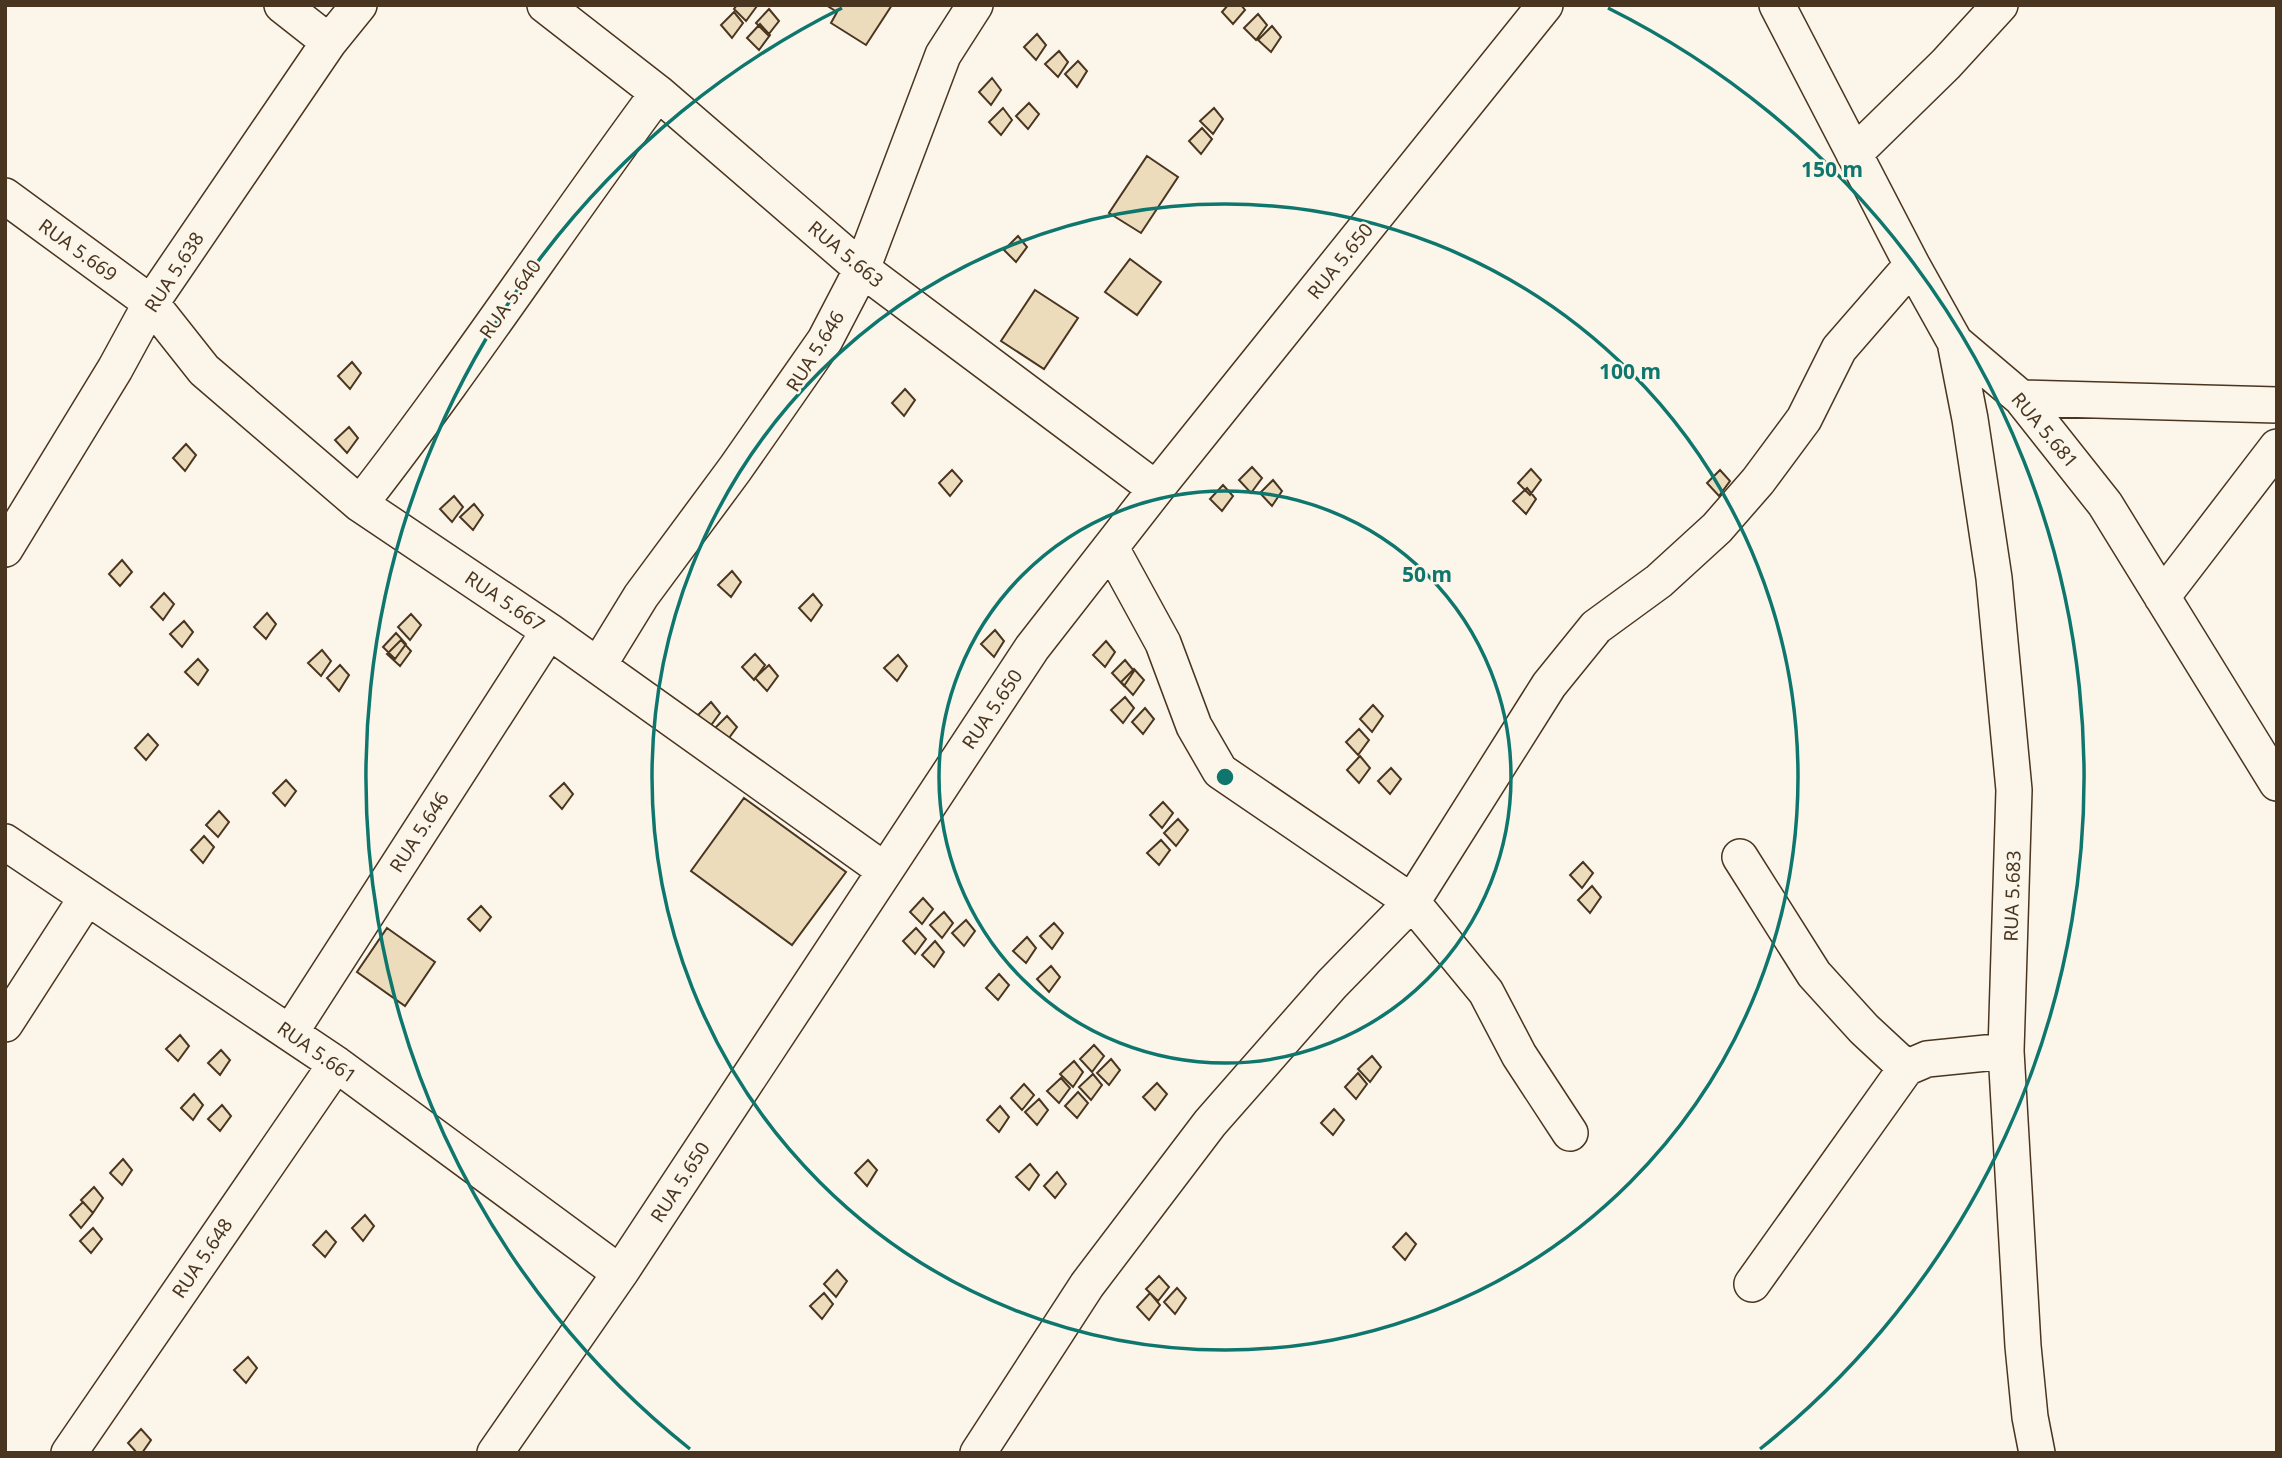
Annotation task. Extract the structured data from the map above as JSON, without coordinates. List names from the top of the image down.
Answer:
{
  "streets": {
    "street": [
      "RUA 5.669",
      "RUA 5.663",
      "RUA 5.650",
      "RUA 5.638",
      "RUA 5.640",
      "RUA 5.646",
      "RUA 5.681",
      "RUA 5.667",
      "RUA 5.683",
      "RUA 5.661",
      "RUA 5.648"
    ]
  },
  "crossings": [
    ["RUA 5.669", "RUA 5.638"],
    ["RUA 5.669", "RUA 5.667"],
    ["RUA 5.663", "RUA 5.650"],
    ["RUA 5.663", "RUA 5.640"],
    ["RUA 5.663", "RUA 5.646"],
    ["RUA 5.650", "RUA 5.667"],
    ["RUA 5.650", "RUA 5.661"],
    ["RUA 5.638", "RUA 5.667"],
    ["RUA 5.640", "RUA 5.667"],
    ["RUA 5.646", "RUA 5.667"],
    ["RUA 5.646", "RUA 5.661"],
    ["RUA 5.681", "RUA 5.683"],
    ["RUA 5.661", "RUA 5.648"]
  ],
  "rings": ["150 m", "100 m", "50 m"]
}
